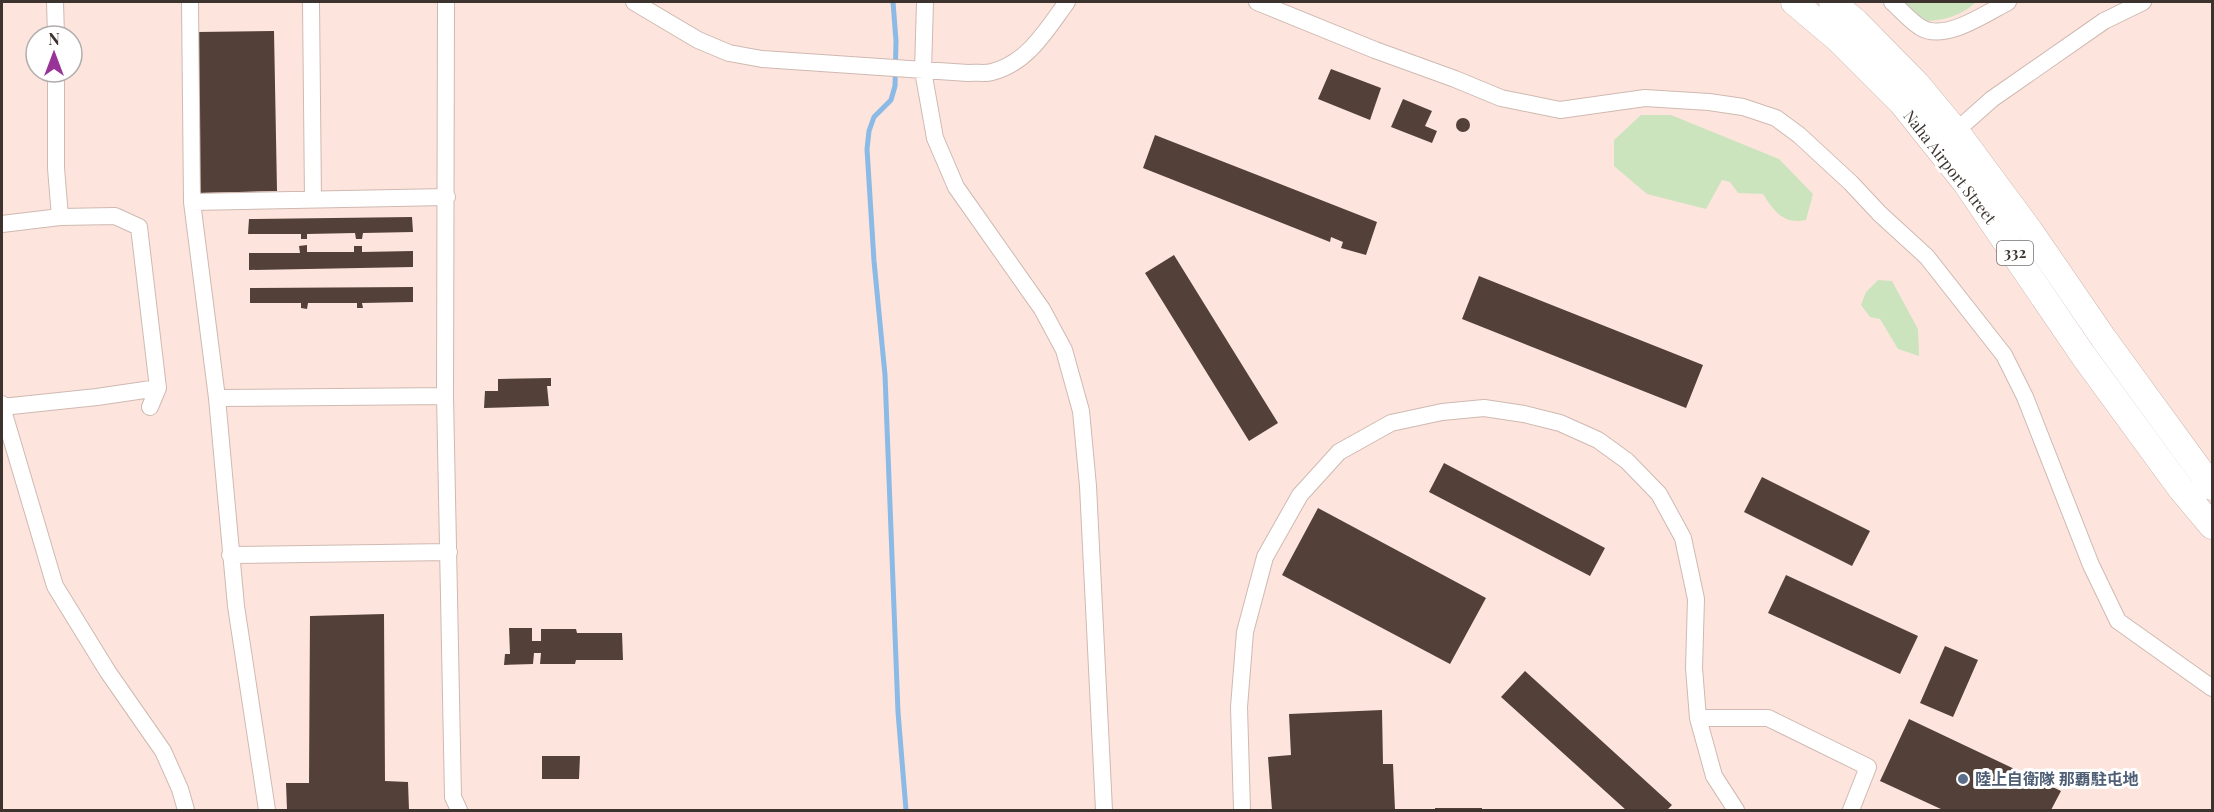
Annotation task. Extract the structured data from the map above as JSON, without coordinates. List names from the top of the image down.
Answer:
{
  "streets": {
    "highway": ["Naha Airport Street", "332"]
  },
  "places": ["陸上自衛隊 那覇駐屯地"],
  "north": "top"
}
